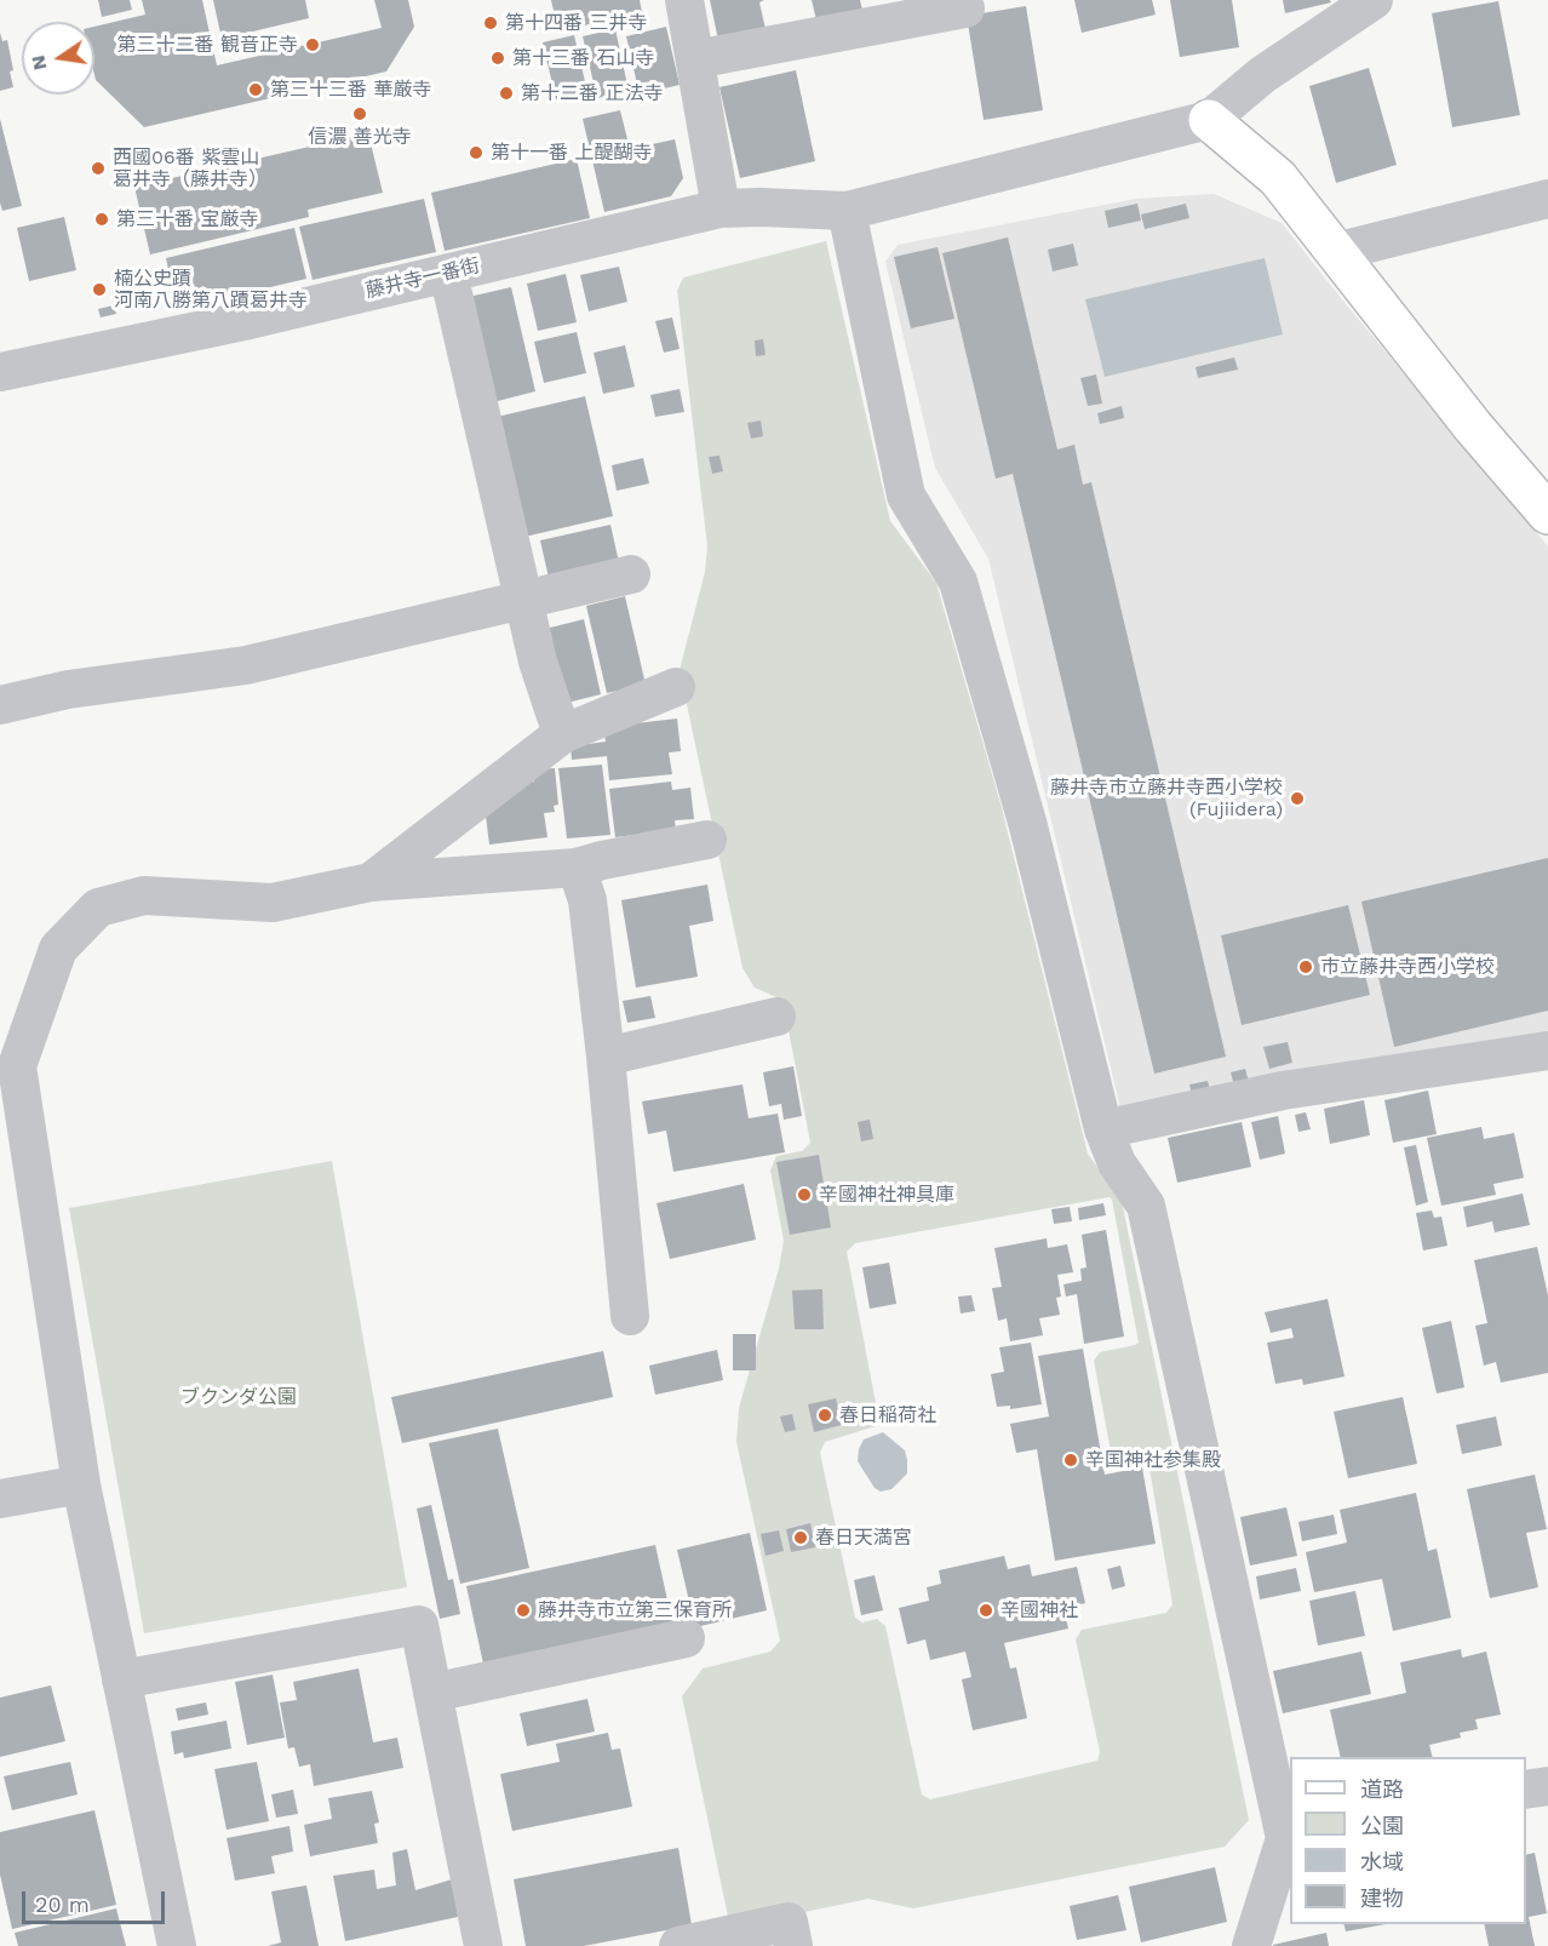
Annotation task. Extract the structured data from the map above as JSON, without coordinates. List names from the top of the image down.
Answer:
{
  "streets": {
    "street": ["藤井寺一番街"]
  },
  "parks": ["ブクンダ公園"],
  "places": [
    "第十四番 三井寺",
    "第三十二番 観音正寺",
    "第十三番 石山寺",
    "第三十三番 華厳寺",
    "第十二番 正法寺",
    "信濃 善光寺",
    "第十一番 上醍醐寺",
    "西國06番 紫雲山 葛井寺（藤井寺）",
    "第三十番 宝厳寺",
    "楠公史蹟 河南八勝第八蹟葛井寺",
    "藤井寺市立藤井寺西小学校 (Fujiidera)",
    "市立藤井寺西小学校",
    "辛國神社神具庫",
    "春日稲荷社",
    "辛国神社参集殿",
    "春日天満宮",
    "藤井寺市立第三保育所",
    "辛國神社"
  ],
  "legend": [
    "道路",
    "公園",
    "水域",
    "建物"
  ],
  "scale_bar": "20 m",
  "north": "left"
}
